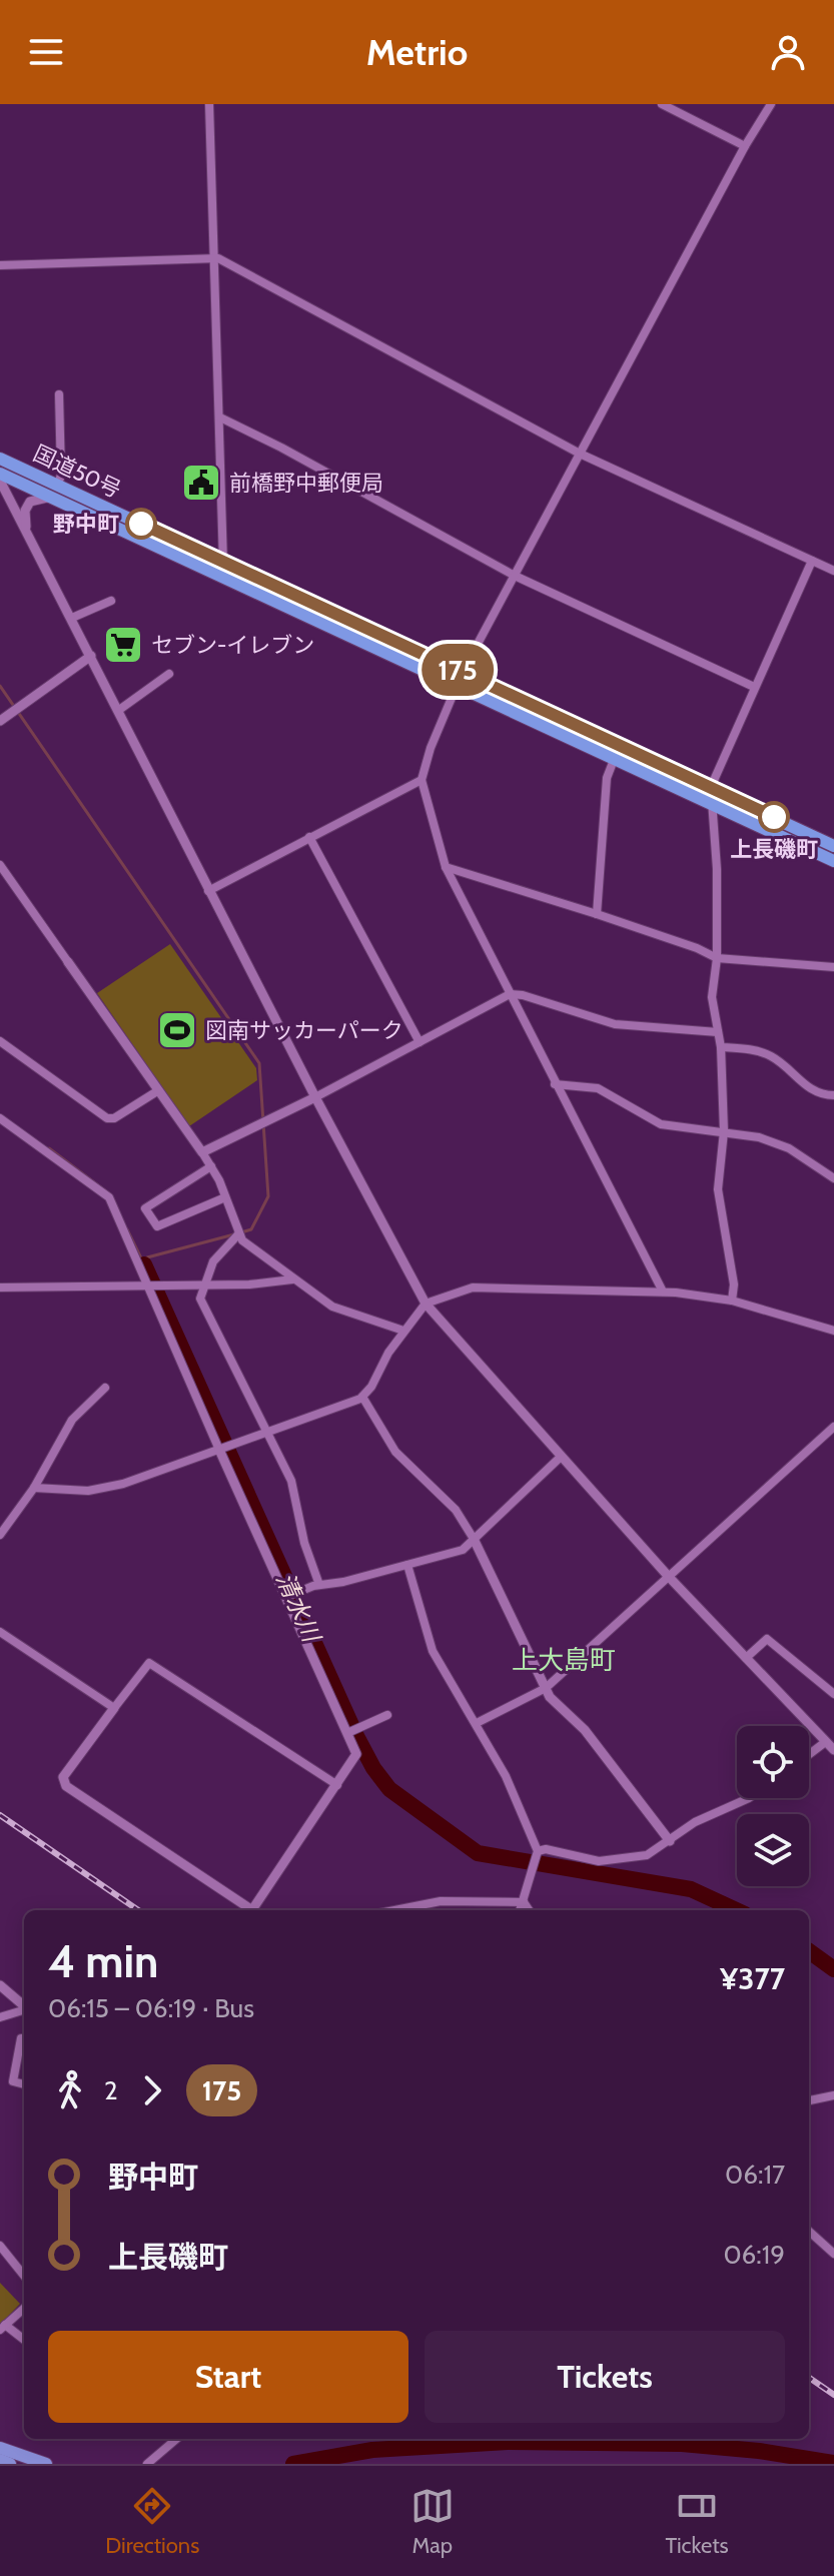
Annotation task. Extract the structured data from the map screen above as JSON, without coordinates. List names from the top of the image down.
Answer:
{
  "streets": {
    "highway": ["国道50号"]
  },
  "districts": ["上大島町"],
  "water": ["清水川"],
  "places": {
    "public building": ["前橋野中郵便局"],
    "other": ["野中町", "上長磯町"],
    "supermarket": ["セブン-イレブン"],
    "sports": ["図南サッカーパーク"]
  },
  "lines": ["bus line 175"],
  "page": {
    "header": "Metrio",
    "on_map": "175",
    "heading": ["4 min", "06:15 – 06:19 · Bus", "¥377"],
    "legs": ["2", "175"],
    "list": [
      {
        "name": "野中町",
        "value": "06:17"
      },
      {
        "name": "上長磯町",
        "value": "06:19"
      }
    ],
    "buttons": ["Start", "Tickets"],
    "tabs": ["Directions", "Map", "Tickets"]
  }
}
